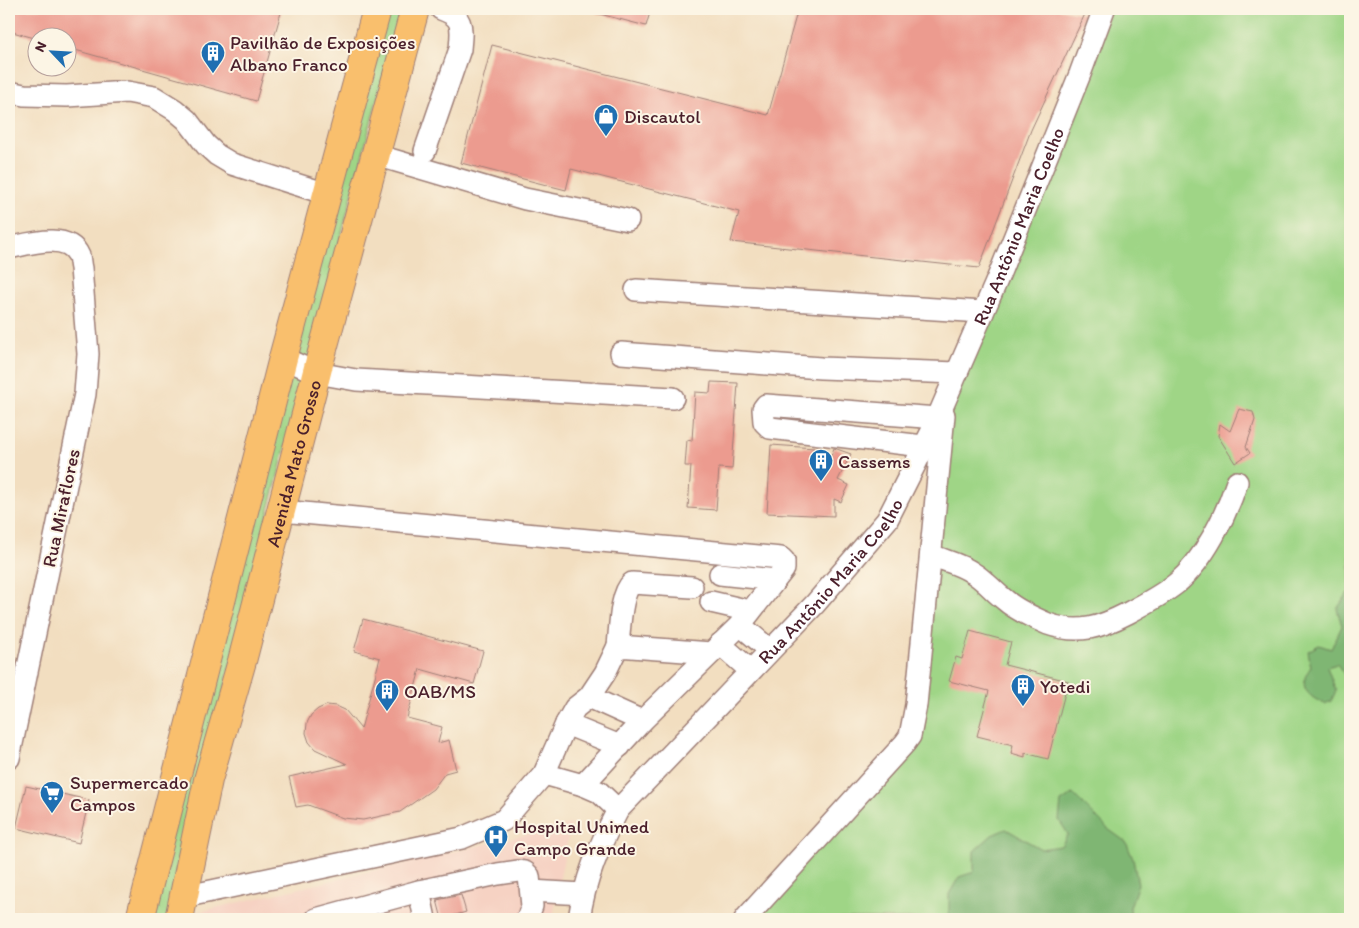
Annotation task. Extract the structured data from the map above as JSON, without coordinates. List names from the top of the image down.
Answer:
{
  "streets": {
    "main road": ["Avenida Mato Grosso"],
    "street": ["Rua Antônio Maria Coelho", "Rua Miraflores"]
  },
  "places": {
    "building": [
      "Pavilhão de Exposições Albano Franco",
      "Cassems",
      "Yotedi",
      "OAB/MS"
    ],
    "shop": ["Discautol"],
    "supermarket": ["Supermercado Campos"],
    "hospital": ["Hospital Unimed Campo Grande"]
  },
  "north": "top left"
}
